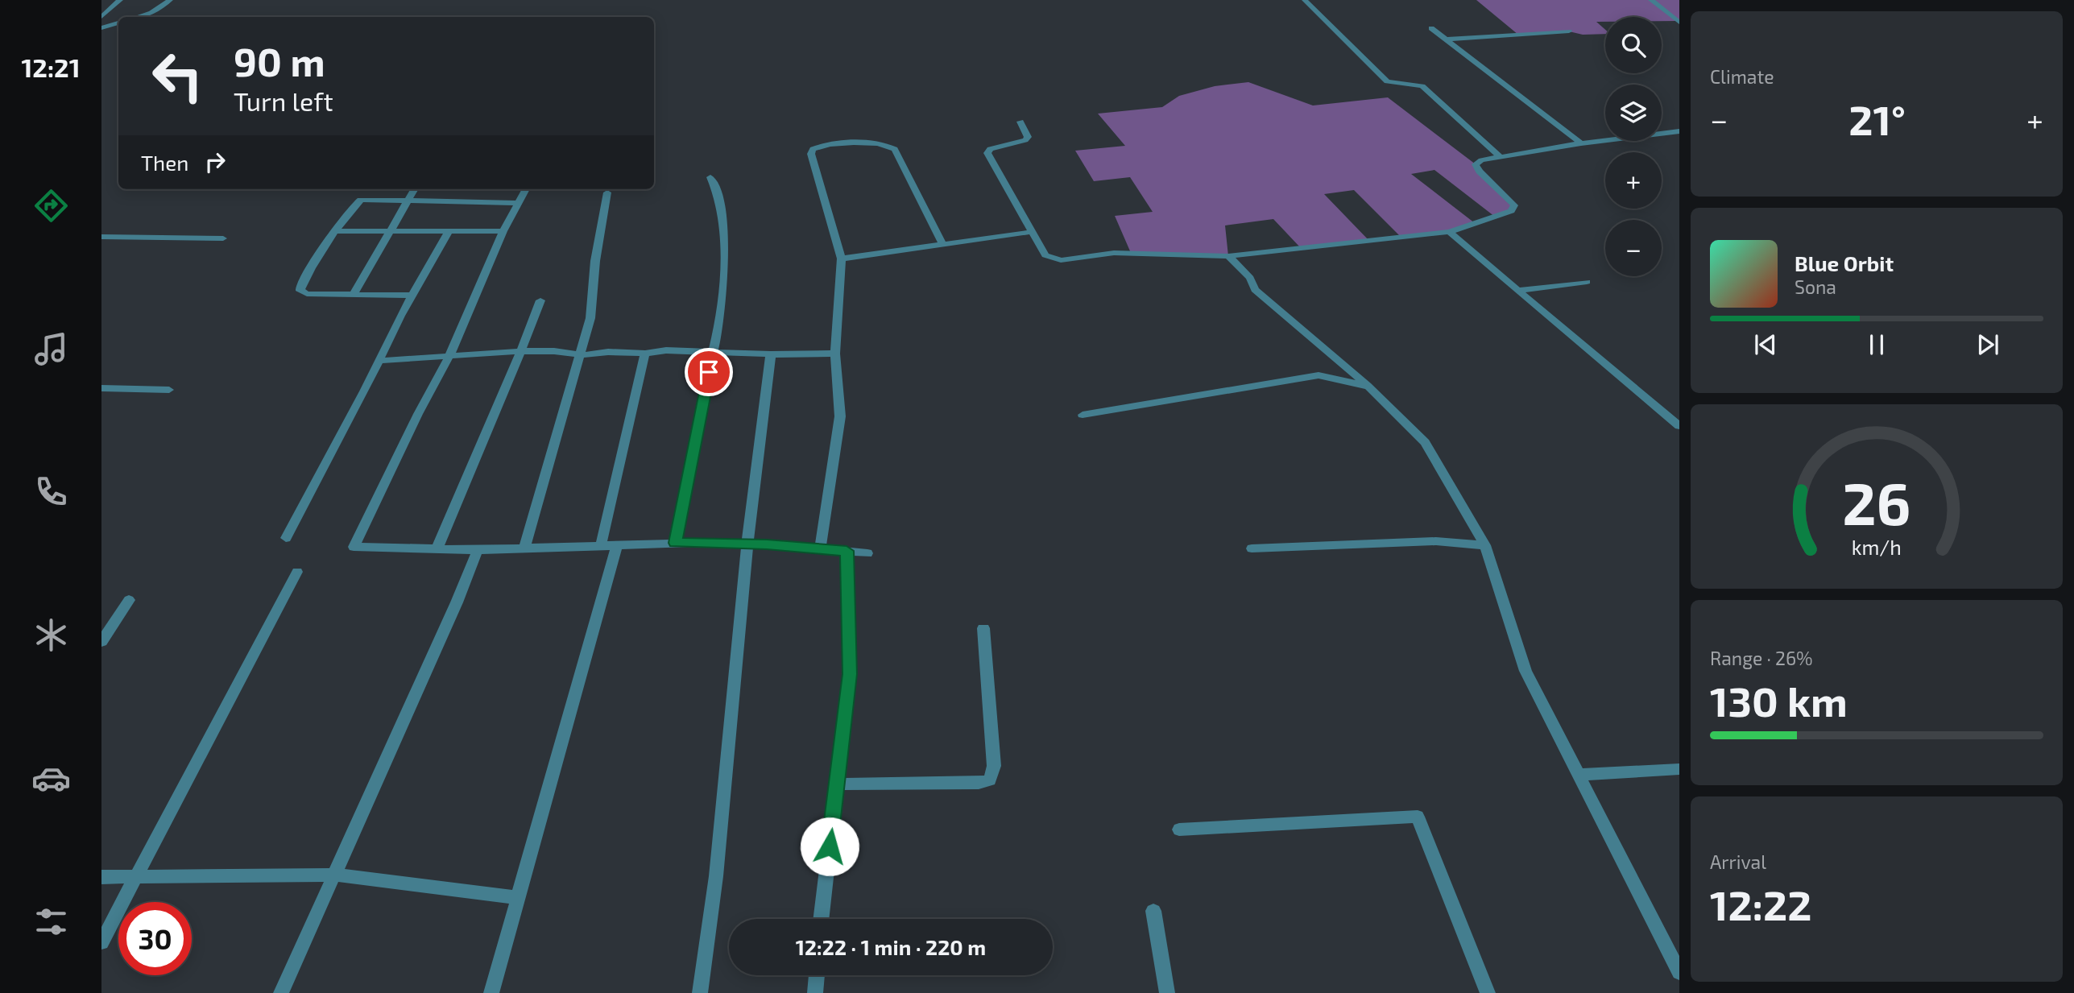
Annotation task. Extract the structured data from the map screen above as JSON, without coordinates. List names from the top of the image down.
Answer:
{
  "page": {
    "tabs": "12:21",
    "tile": [
      "Climate",
      ["Range · 26%", "130 km"],
      ["Arrival", "12:22"]
    ],
    "map_buttons": ["+", "−"],
    "turn": ["90 m", "Turn left"],
    "heat": ["−", "21°", "+"],
    "then": "Then",
    "song": ["Blue Orbit", "Sona"],
    "limit": "30",
    "trip": "12:22 · 1 min · 220 m",
    "gauge": ["26", "km/h"]
  }
}
